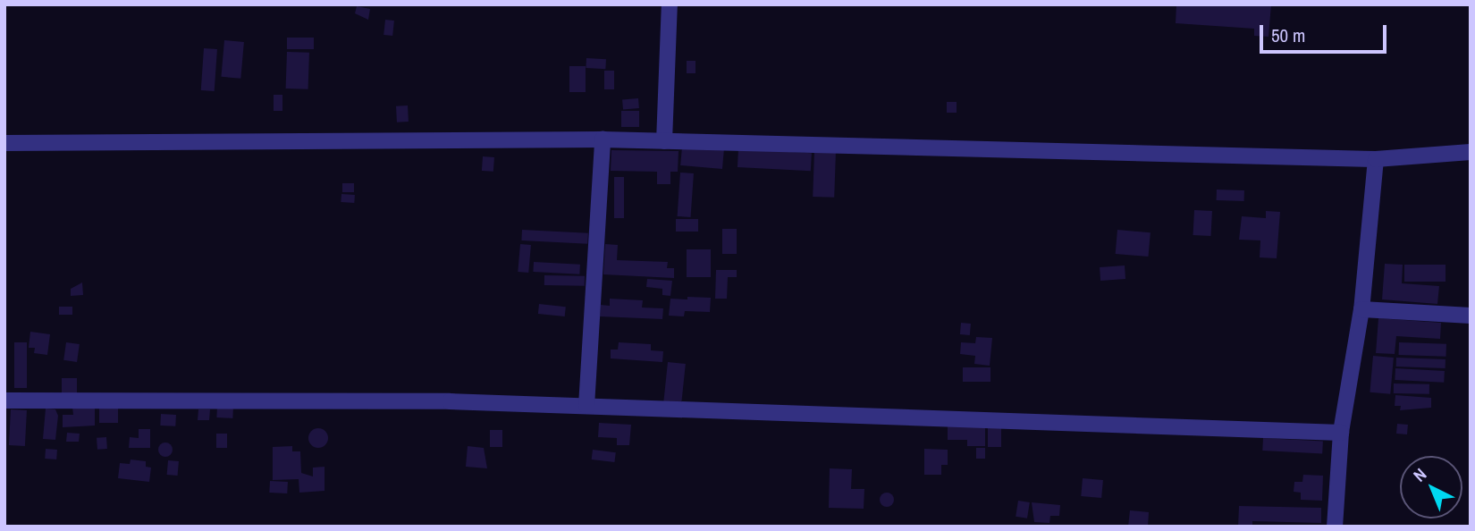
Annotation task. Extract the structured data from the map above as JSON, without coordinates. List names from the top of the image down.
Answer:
{
  "scale_bar": "50 m",
  "north": "top left"
}
